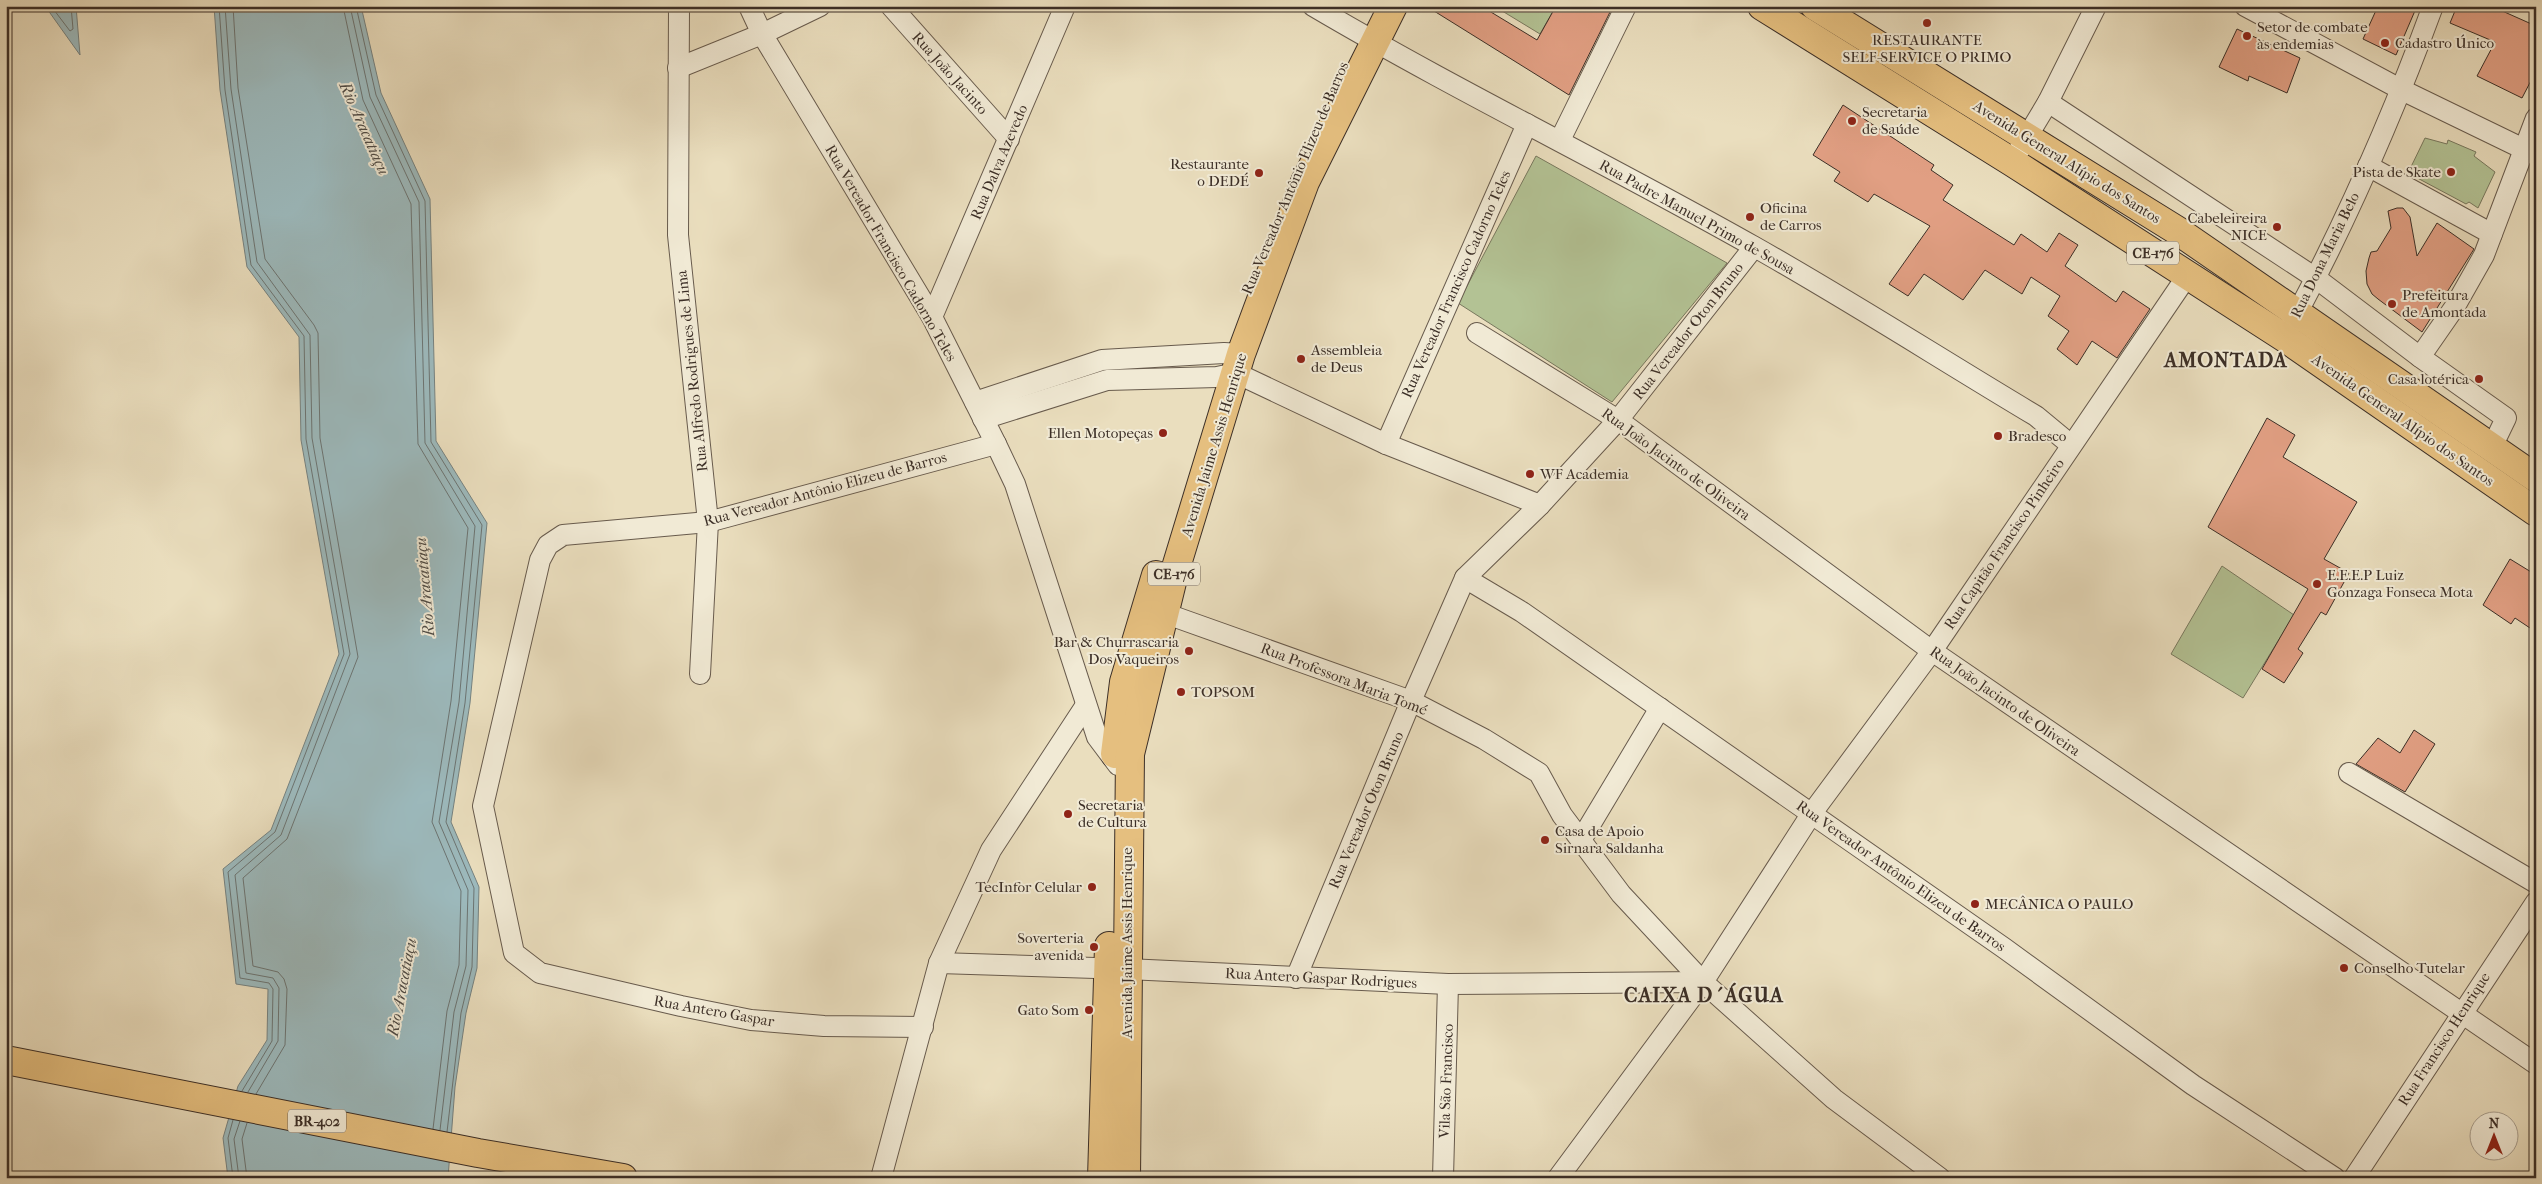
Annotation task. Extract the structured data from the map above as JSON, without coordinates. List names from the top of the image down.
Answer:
{
  "streets": {
    "main road": [
      "Avenida General Alípio dos Santos",
      "CE-176",
      "Avenida Jaime Assis Henrique",
      "BR-402"
    ],
    "street": [
      "Rua João Jacinto",
      "Rua Dalva Azevedo",
      "Rua Vereador Antônio Elizeu de Barros",
      "Rua Padre Manuel Primo de Sousa",
      "Rua Vereador Francisco Cadorno Teles",
      "Rua Dona Maria Belo",
      "Rua Vereador Oton Bruno",
      "Rua Alfredo Rodrigues de Lima",
      "Rua João Jacinto de Oliveira",
      "Rua Capitão Francisco Pinheiro",
      "Rua Professora Maria Tomé",
      "Rua Antero Gaspar Rodrigues",
      "Rua Antero Gaspar",
      "Rua Francisco Henrique",
      "Vila São Francisco"
    ]
  },
  "crossings": [
    ["Rua João Jacinto", "Rua Dalva Azevedo"],
    ["Rua Dalva Azevedo", "Rua Vereador Francisco Cadorno Teles"],
    ["Avenida General Alípio dos Santos", "Rua Dona Maria Belo"],
    ["Avenida General Alípio dos Santos", "Rua Capitão Francisco Pinheiro"],
    ["Rua Vereador Antônio Elizeu de Barros", "Rua Vereador Francisco Cadorno Teles"],
    ["Rua Vereador Antônio Elizeu de Barros", "Rua Vereador Oton Bruno"],
    ["Rua Vereador Antônio Elizeu de Barros", "Rua Alfredo Rodrigues de Lima"],
    ["Rua Vereador Antônio Elizeu de Barros", "Rua Capitão Francisco Pinheiro"],
    ["Rua Vereador Antônio Elizeu de Barros", "Rua Antero Gaspar"],
    ["Rua Padre Manuel Primo de Sousa", "Rua Vereador Francisco Cadorno Teles"],
    ["Rua Padre Manuel Primo de Sousa", "CE-176"],
    ["Rua Padre Manuel Primo de Sousa", "Rua Vereador Oton Bruno"],
    ["Rua Padre Manuel Primo de Sousa", "Avenida Jaime Assis Henrique"],
    ["Rua Padre Manuel Primo de Sousa", "Rua Capitão Francisco Pinheiro"],
    ["Rua Vereador Francisco Cadorno Teles", "CE-176"],
    ["Rua Vereador Francisco Cadorno Teles", "Avenida Jaime Assis Henrique"],
    ["CE-176", "Avenida Jaime Assis Henrique"],
    ["CE-176", "Rua Antero Gaspar Rodrigues"],
    ["Rua Vereador Oton Bruno", "Rua João Jacinto de Oliveira"],
    ["Rua Vereador Oton Bruno", "Rua Professora Maria Tomé"],
    ["Rua Vereador Oton Bruno", "Rua Antero Gaspar Rodrigues"],
    ["Avenida Jaime Assis Henrique", "Rua Professora Maria Tomé"],
    ["Avenida Jaime Assis Henrique", "Rua Antero Gaspar Rodrigues"],
    ["Rua João Jacinto de Oliveira", "Rua Capitão Francisco Pinheiro"],
    ["Rua João Jacinto de Oliveira", "Rua Francisco Henrique"],
    ["Rua Capitão Francisco Pinheiro", "Rua Professora Maria Tomé"],
    ["Rua Capitão Francisco Pinheiro", "Rua Antero Gaspar Rodrigues"],
    ["Rua Professora Maria Tomé", "Rua Antero Gaspar Rodrigues"],
    ["Rua Antero Gaspar Rodrigues", "Vila São Francisco"]
  ],
  "districts": ["AMONTADA", "CAIXA D´ÁGUA"],
  "water": ["Rio Aracatiaçu"],
  "places": [
    "RESTAURANTE SELF-SERVICE O PRIMO",
    "Setor de combate às endemias",
    "Cadastro Único",
    "Secretaria de Saúde",
    "Pista de Skate",
    "Restaurante o DEDÉ",
    "Oficina de Carros",
    "Cabeleireira NICE",
    "Prefeitura de Amontada",
    "Assembleia de Deus",
    "Casa lotérica",
    "Ellen Motopeças",
    "Bradesco",
    "WF Academia",
    "E.E.E.P Luiz Gonzaga Fonseca Mota",
    "Bar & Churrascaria Dos Vaqueiros",
    "TOPSOM",
    "Secretaria de Cultura",
    "Casa de Apoio Sirnara Saldanha",
    "TecInfor Celular",
    "MECÂNICA O PAULO",
    "Soverteria avenida",
    "Conselho Tutelar",
    "Gato Som"
  ],
  "north": "top"
}
